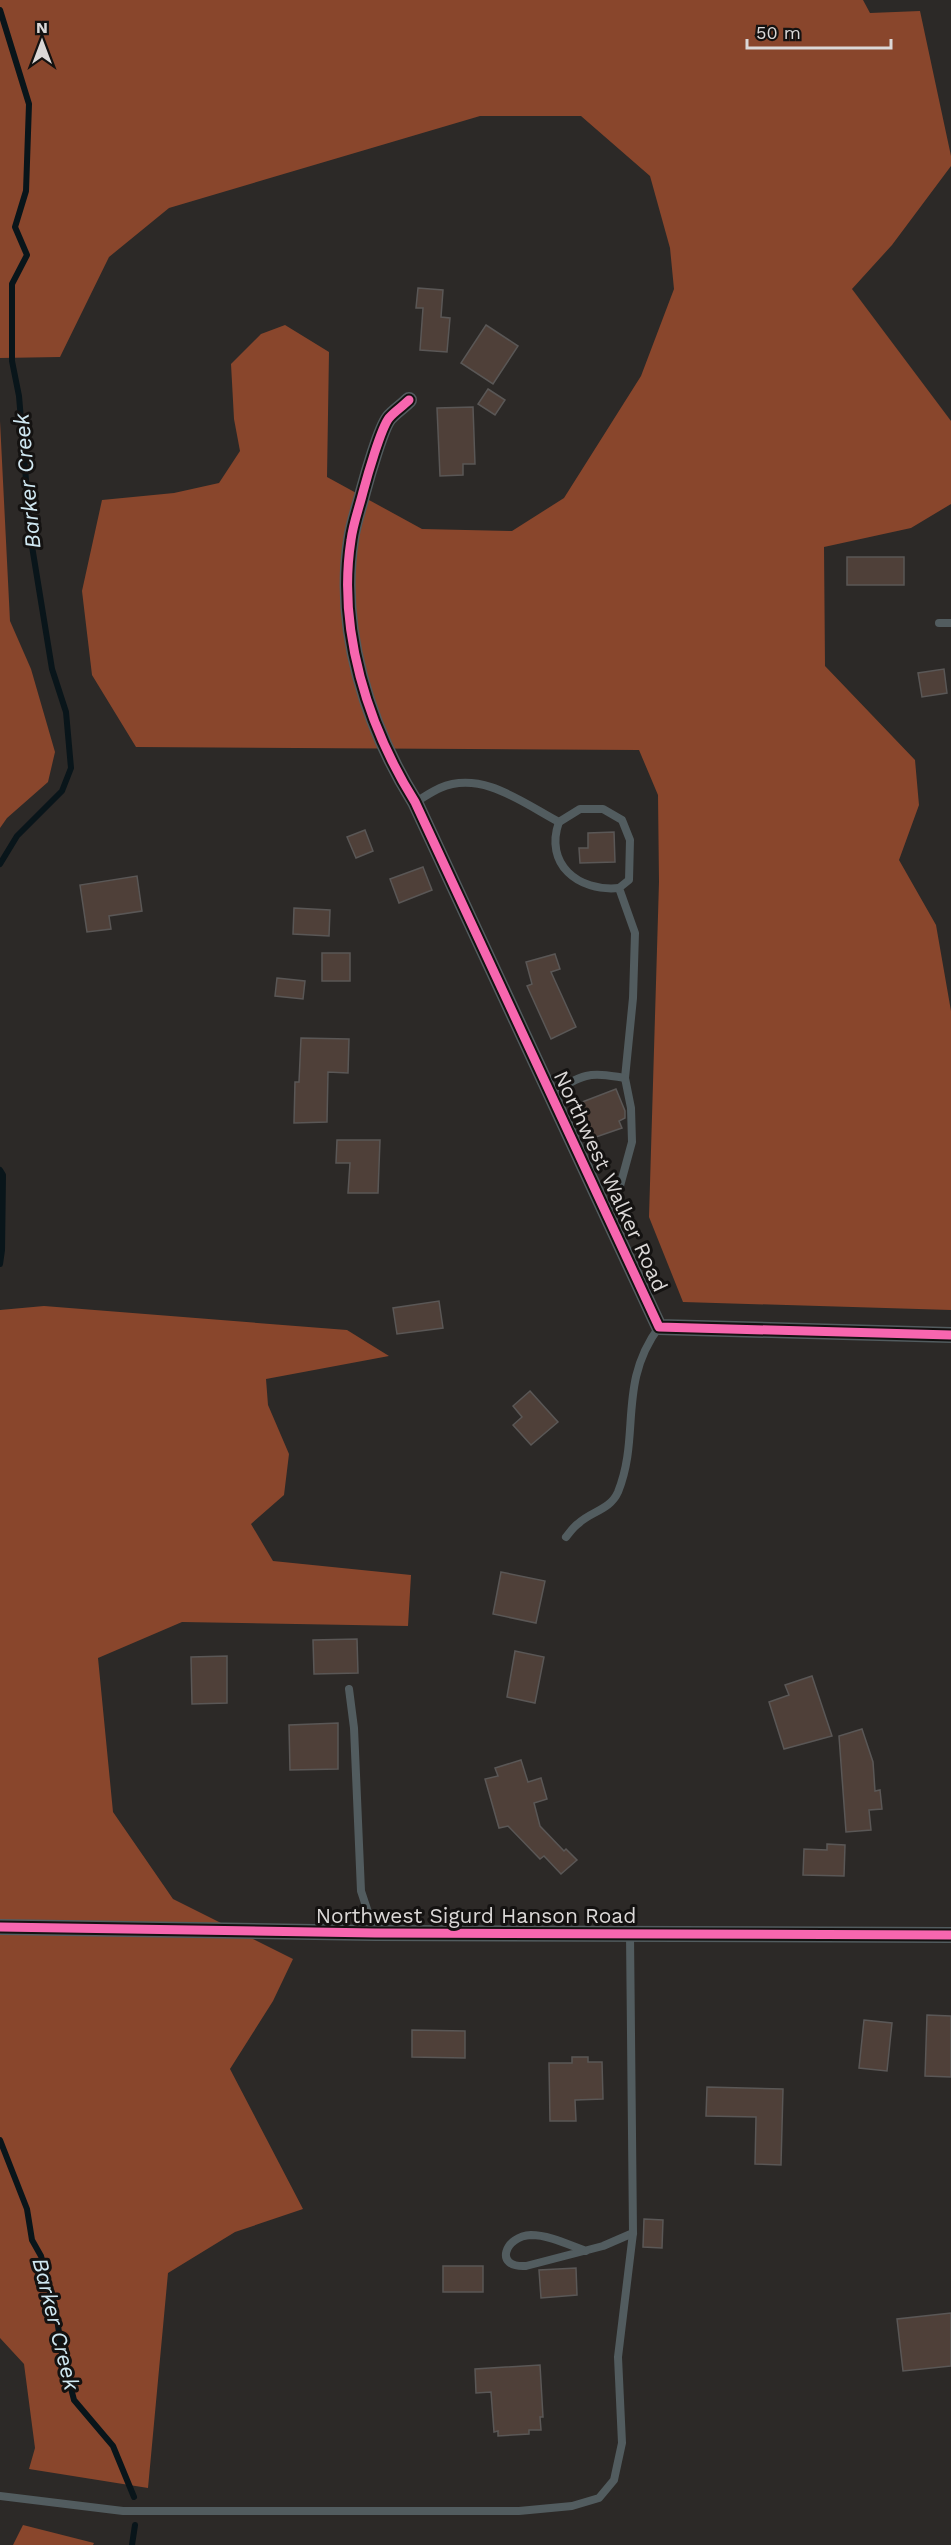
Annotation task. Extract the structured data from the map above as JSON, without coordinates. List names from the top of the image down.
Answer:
{
  "streets": {
    "street": ["Northwest Walker Road", "Northwest Sigurd Hanson Road"]
  },
  "water": ["Barker Creek"],
  "scale_bar": "50 m",
  "north": "top"
}
